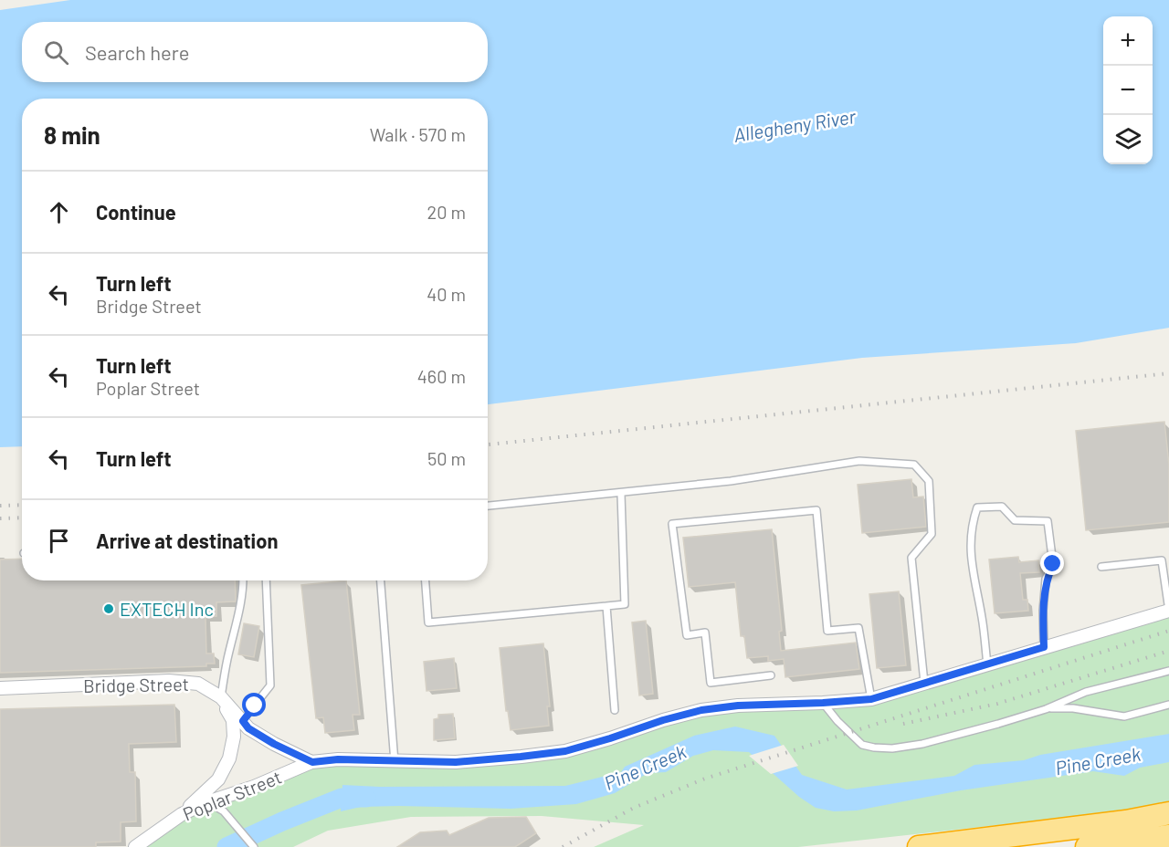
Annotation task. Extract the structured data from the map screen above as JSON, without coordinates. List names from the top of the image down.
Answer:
{
  "streets": {
    "street": ["Bridge Street", "Poplar Street"]
  },
  "crossings": [
    ["Bridge Street", "Poplar Street"]
  ],
  "water": ["Allegheny River", "Pine Creek"],
  "places": ["EXTECH Inc"],
  "page": {
    "map_buttons": ["+", "−"],
    "search": "Search here",
    "heading": ["8 min", "Walk · 570 m"],
    "list": [
      ["Continue", "20 m"],
      ["Turn left", "Bridge Street", "40 m"],
      ["Turn left", "Poplar Street", "460 m"],
      ["Turn left", "50 m"],
      "Arrive at destination"
    ]
  }
}
